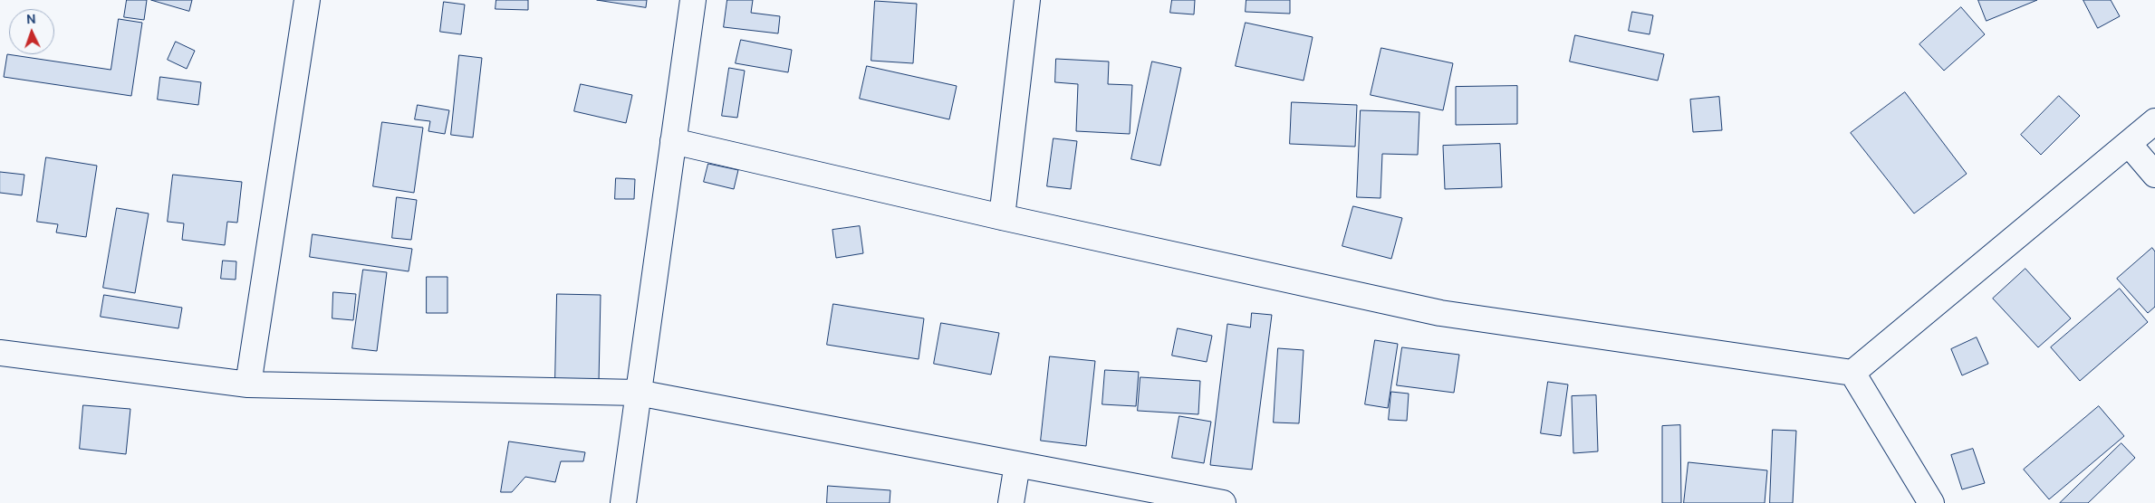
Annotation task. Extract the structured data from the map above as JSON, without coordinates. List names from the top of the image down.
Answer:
{
  "north": "top"
}
